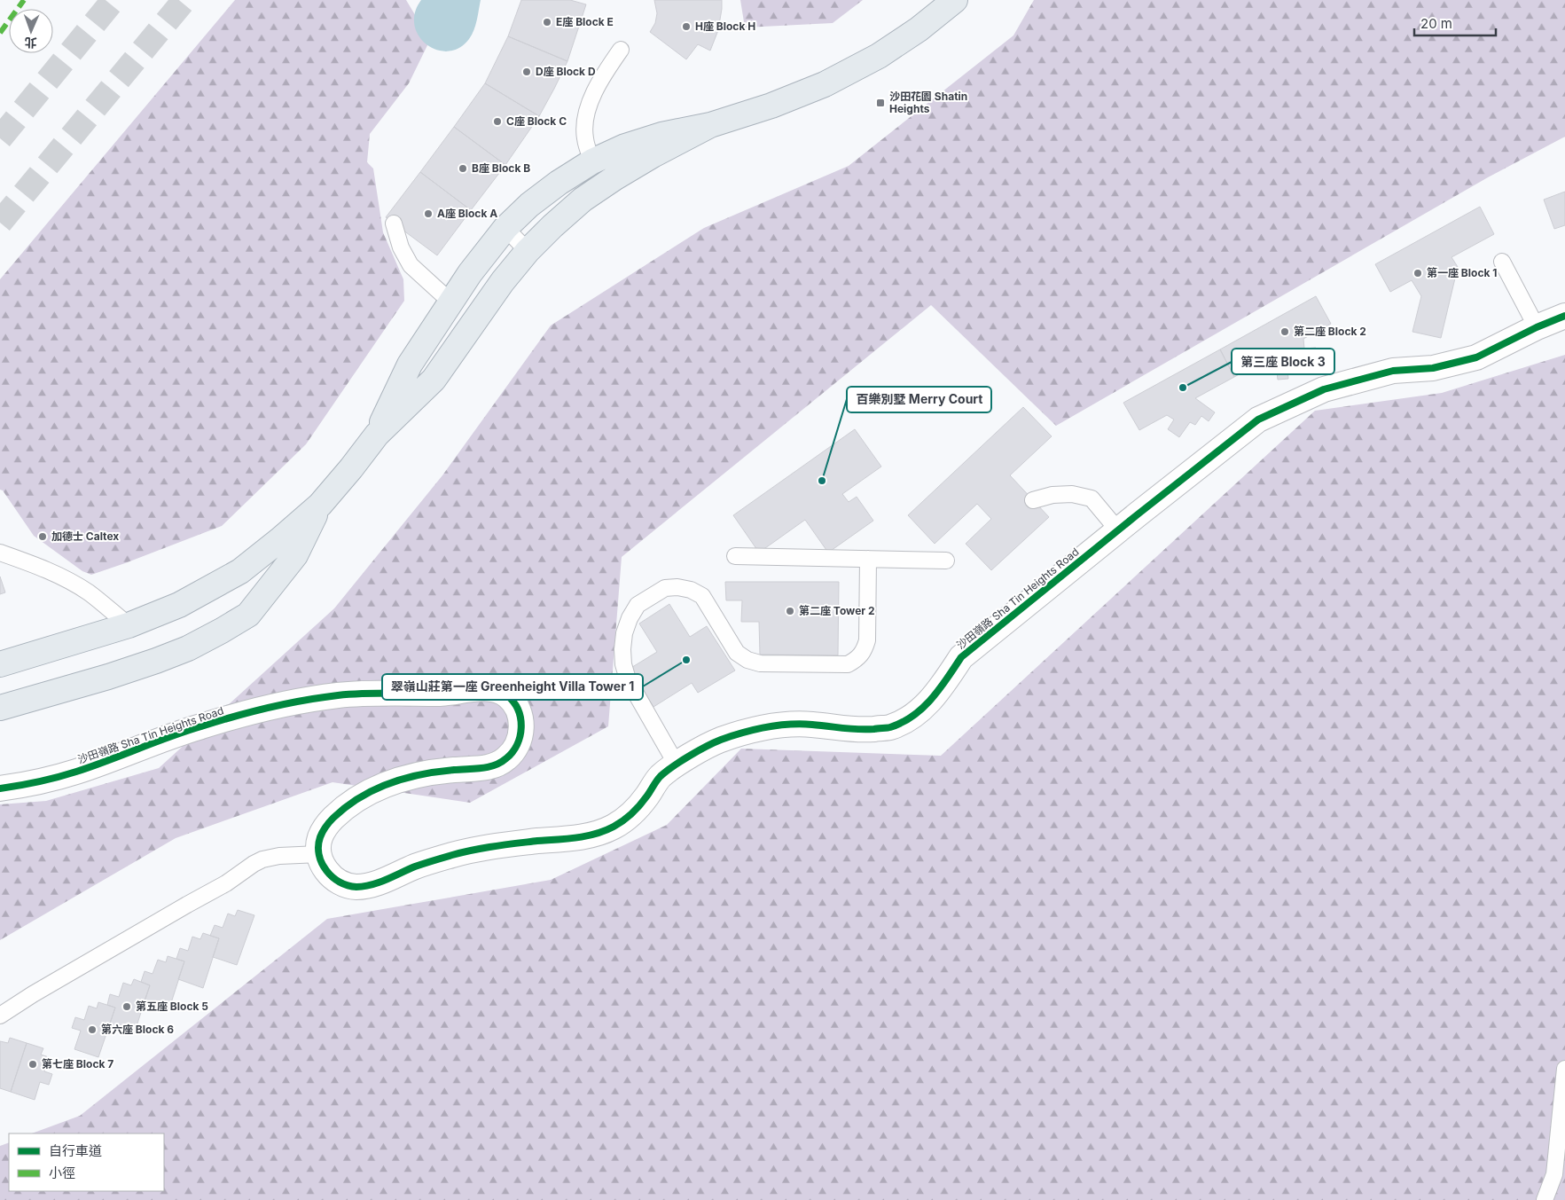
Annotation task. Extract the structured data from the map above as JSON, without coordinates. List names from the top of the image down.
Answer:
{
  "streets": {
    "street": ["沙田嶺路 Sha Tin Heights Road"]
  },
  "places": {
    "other": [
      "E座 Block E",
      "H座 Block H",
      "D座 Block D",
      "C座 Block C",
      "B座 Block B",
      "A座 Block A",
      "第一座 Block 1",
      "第二座 Block 2",
      "第三座 Block 3",
      "百樂別墅 Merry Court",
      "加德士 Caltex",
      "第二座 Tower 2",
      "翠嶺山莊第一座 Greenheight Villa Tower 1",
      "第五座 Block 5",
      "第六座 Block 6",
      "第七座 Block 7"
    ],
    "transit": ["沙田花園 Shatin Heights"]
  },
  "legend": ["自行車道", "小徑"],
  "scale_bar": "20 m",
  "north": "bottom"
}
